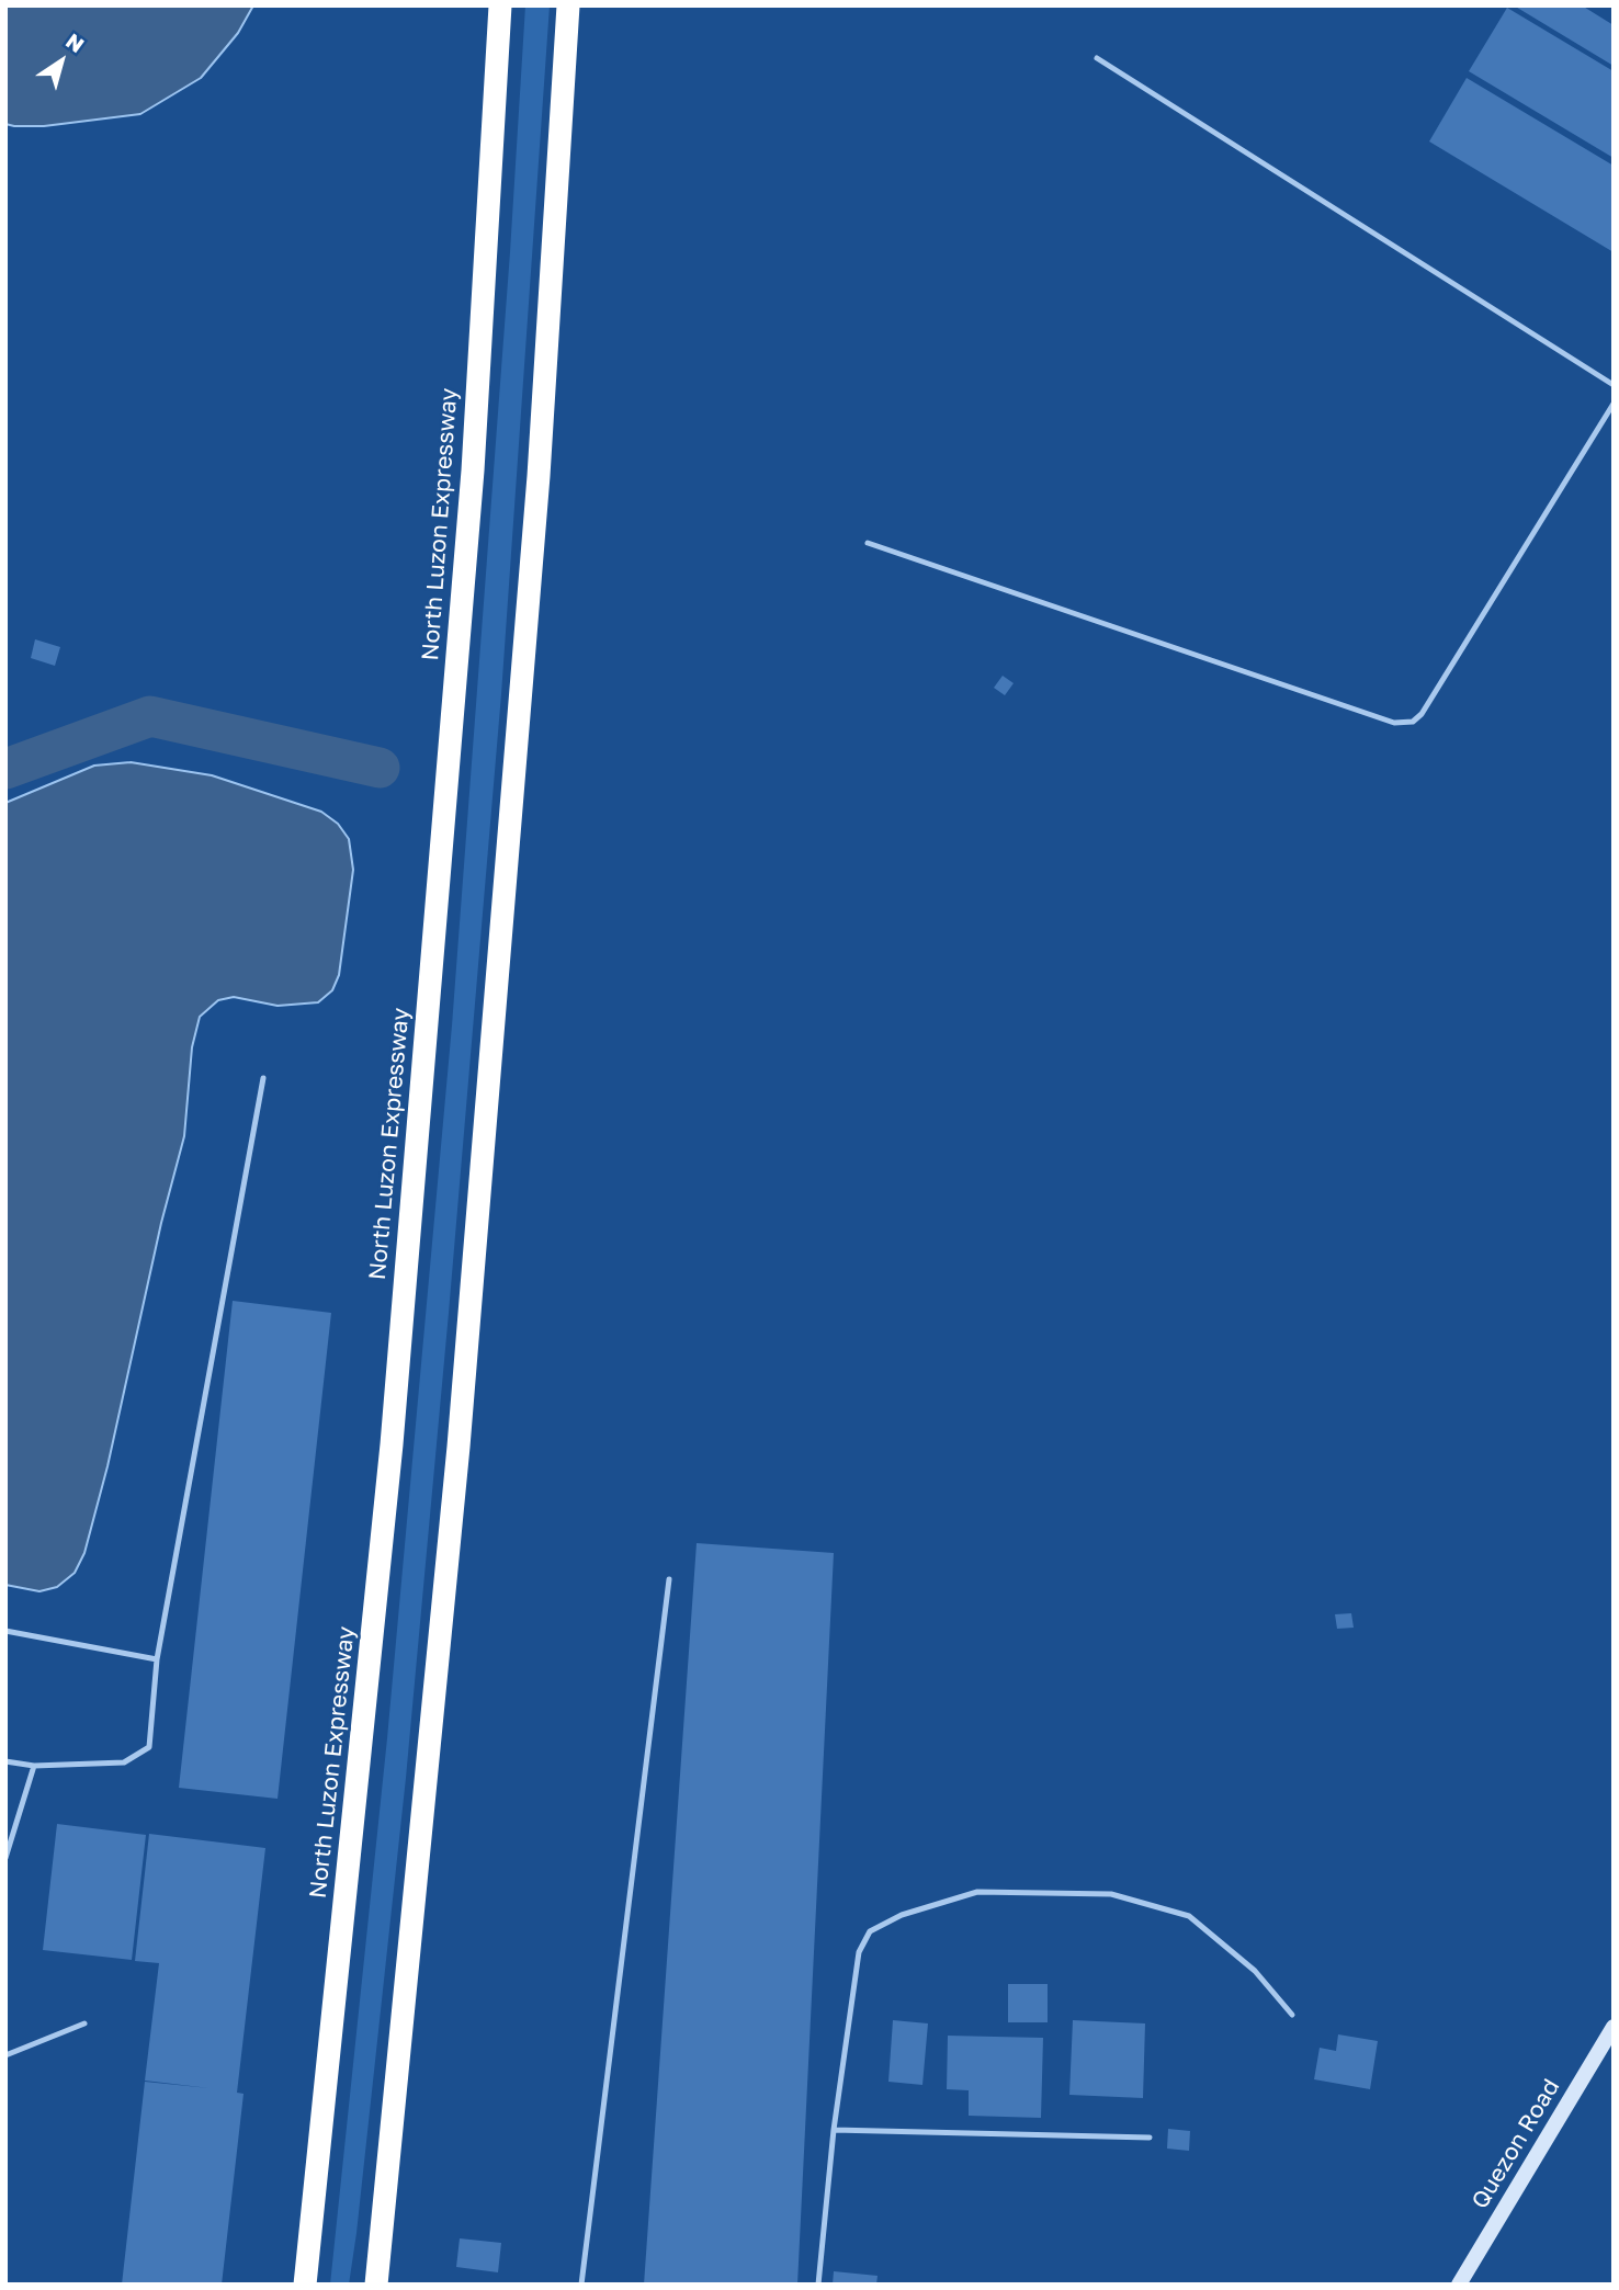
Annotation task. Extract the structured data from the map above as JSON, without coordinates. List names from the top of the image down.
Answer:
{
  "streets": {
    "highway": ["North Luzon Expressway"],
    "main road": ["Quezon Road"]
  },
  "north": "top right"
}
